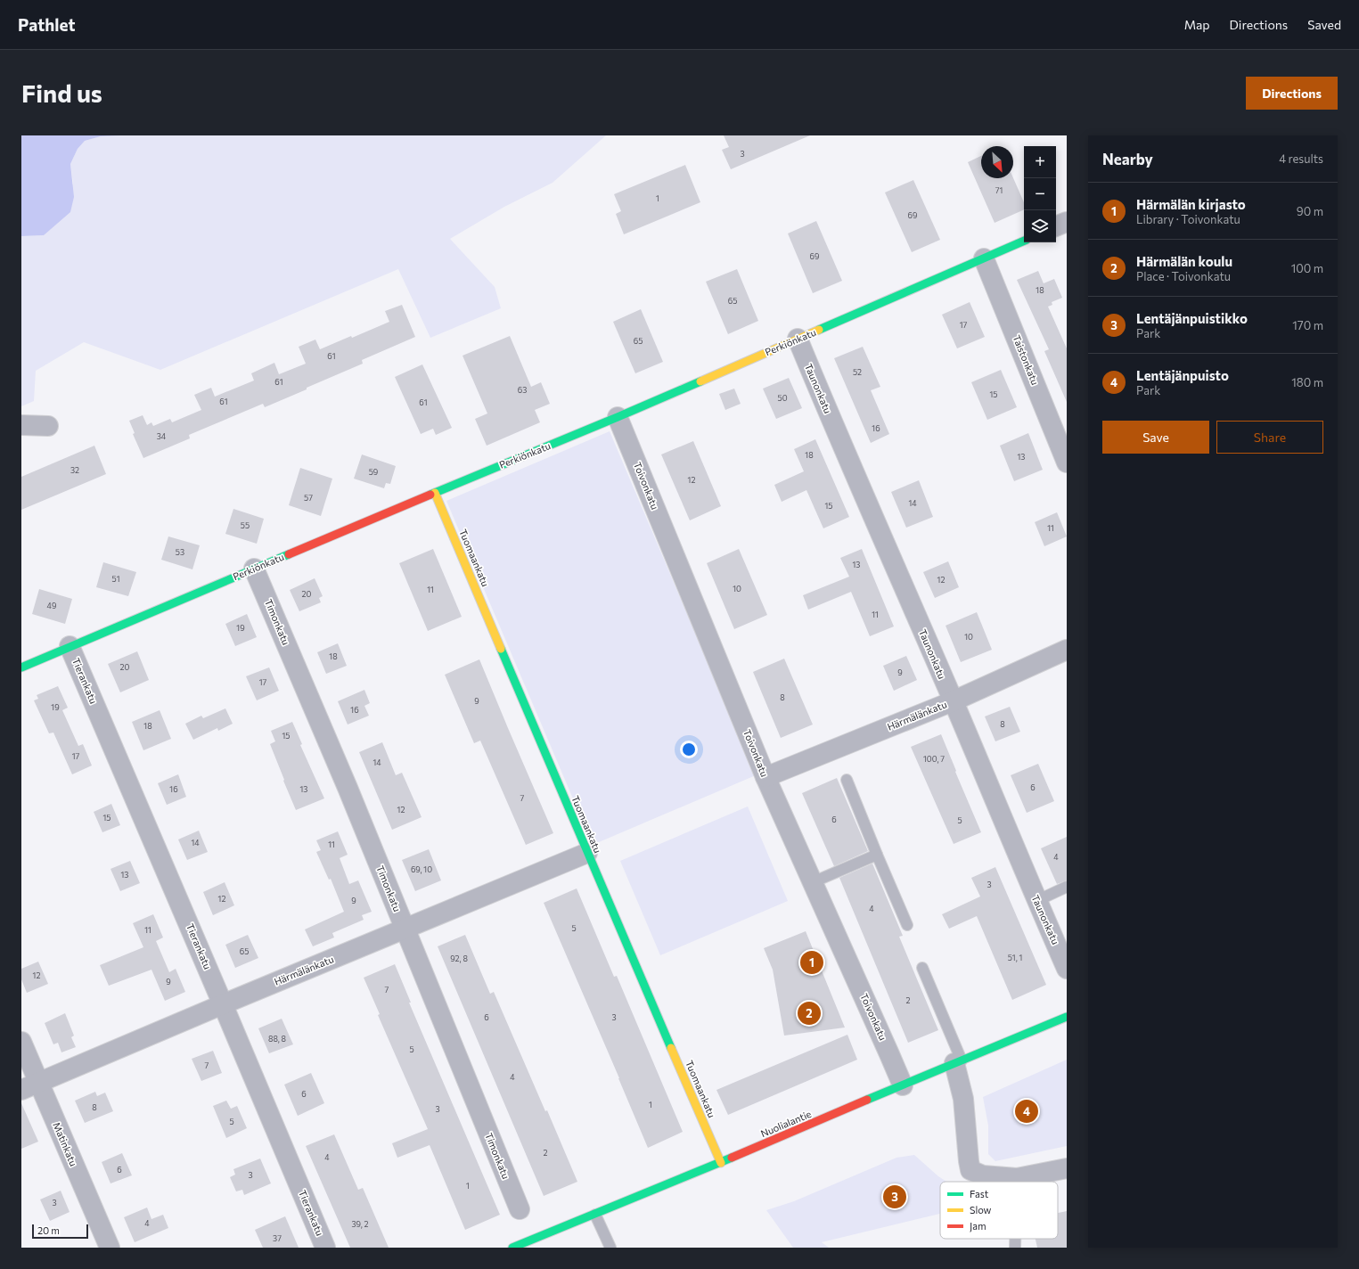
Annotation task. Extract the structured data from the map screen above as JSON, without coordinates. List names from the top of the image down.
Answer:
{
  "streets": {
    "street": [
      "Perkiönkatu",
      "Taistonkatu",
      "Taunonkatu",
      "Toivonkatu",
      "Tuomaankatu",
      "Timonkatu",
      "Tierankatu",
      "Härmälänkatu",
      "Nuolialantie",
      "Matinkatu"
    ]
  },
  "crossings": [
    ["Perkiönkatu", "Taistonkatu"],
    ["Perkiönkatu", "Taunonkatu"],
    ["Perkiönkatu", "Toivonkatu"],
    ["Perkiönkatu", "Tuomaankatu"],
    ["Perkiönkatu", "Timonkatu"],
    ["Perkiönkatu", "Tierankatu"],
    ["Taunonkatu", "Härmälänkatu"],
    ["Toivonkatu", "Härmälänkatu"],
    ["Toivonkatu", "Nuolialantie"],
    ["Tuomaankatu", "Härmälänkatu"],
    ["Tuomaankatu", "Nuolialantie"],
    ["Timonkatu", "Härmälänkatu"],
    ["Tierankatu", "Härmälänkatu"],
    ["Härmälänkatu", "Matinkatu"]
  ],
  "house_numbers": [
    "3",
    "71",
    "1",
    "69",
    "69",
    "18",
    "65",
    "17",
    "65",
    "61",
    "52",
    "61",
    "63",
    "15",
    "50",
    "61",
    "61",
    "16",
    "34",
    "18",
    "13",
    "32",
    "59",
    "12",
    "57",
    "14",
    "15",
    "55",
    "11",
    "53",
    "13",
    "51",
    "12",
    "10",
    "11",
    "20",
    "49",
    "11",
    "19",
    "10",
    "18",
    "20",
    "9",
    "17",
    "8",
    "9",
    "19",
    "16",
    "8",
    "18",
    "15",
    "17",
    "100, 7",
    "14",
    "6",
    "16",
    "13",
    "7",
    "12",
    "15",
    "6",
    "5",
    "14",
    "11",
    "4",
    "69, 10",
    "13",
    "3",
    "12",
    "9",
    "4",
    "5",
    "11",
    "65",
    "51, 1",
    "92, 8",
    "12",
    "9",
    "7",
    "2",
    "6",
    "3",
    "88, 8",
    "5",
    "7",
    "4",
    "6",
    "1",
    "8",
    "3",
    "5",
    "2",
    "4",
    "6",
    "3",
    "1",
    "3",
    "4",
    "39, 2",
    "37"
  ],
  "legend": ["Fast", "Slow", "Jam"],
  "scale_bar": "20 m",
  "north": "bottom right",
  "page": {
    "header": "Pathlet",
    "nav": ["Map", "Directions", "Saved"],
    "buttons": [
      "Directions",
      ["Save", "Share"]
    ],
    "title": "Find us",
    "heading": ["Nearby", "4 results"],
    "map_buttons": ["+", "−"],
    "list": [
      {
        "mark": "1",
        "name": "Härmälän kirjasto",
        "note": "Library · Toivonkatu",
        "value": "90 m"
      },
      {
        "mark": "2",
        "name": "Härmälän koulu",
        "note": "Place · Toivonkatu",
        "value": "100 m"
      },
      {
        "mark": "3",
        "name": "Lentäjänpuistikko",
        "note": "Park",
        "value": "170 m"
      },
      {
        "mark": "4",
        "name": "Lentäjänpuisto",
        "note": "Park",
        "value": "180 m"
      }
    ],
    "pins": [
      "1",
      "2",
      "4",
      "3"
    ],
    "scale": "20 m"
  }
}
